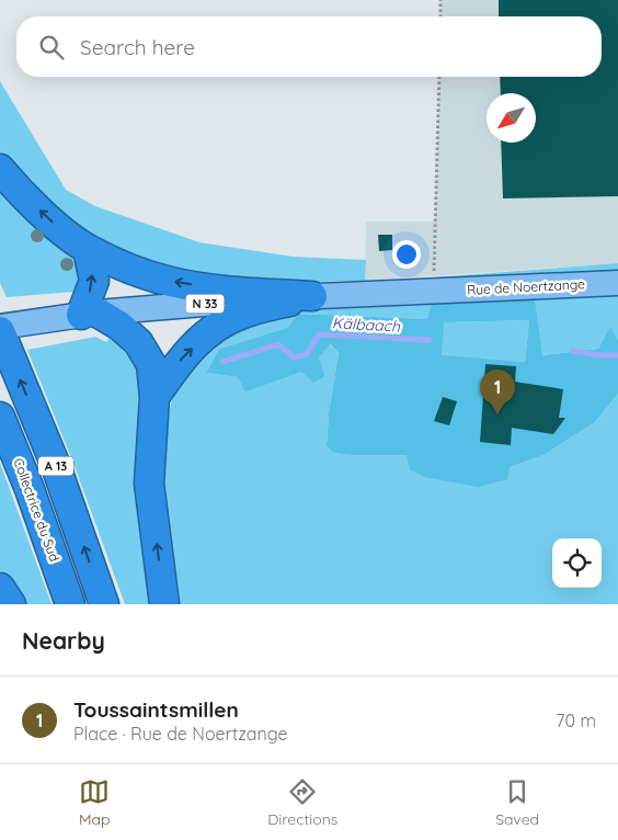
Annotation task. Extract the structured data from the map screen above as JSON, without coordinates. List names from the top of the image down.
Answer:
{
  "streets": {
    "highway": ["A 13", "Collectrice du Sud"],
    "main road": ["Rue de Noertzange", "N 33"]
  },
  "crossings": [
    ["Rue de Noertzange", "N 33"]
  ],
  "water": ["Kälbaach"],
  "north": "bottom left",
  "page": {
    "search": "Search here",
    "pins": "1",
    "heading": "Nearby",
    "list": [
      {
        "mark": "1",
        "name": "Toussaintsmillen",
        "note": "Place · Rue de Noertzange",
        "value": "70 m"
      }
    ],
    "nav": ["Map", "Directions", "Saved"]
  }
}
